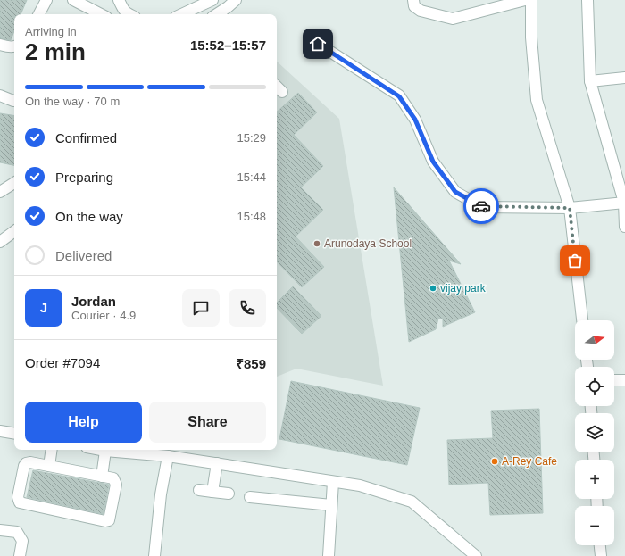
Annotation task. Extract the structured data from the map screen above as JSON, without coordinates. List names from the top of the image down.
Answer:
{
  "places": ["Arunodaya School", "vijay park", "A-Rey Cafe"],
  "north": "right",
  "page": {
    "heading": ["2 min", "Arriving in", "15:52–15:57"],
    "panel": [
      "Jordan",
      "Courier · 4.9",
      "Order #7094",
      "₹859"
    ],
    "bar": "On the way · 70 m",
    "list": [
      ["Confirmed", "15:29"],
      ["Preparing", "15:44"],
      ["On the way", "15:48"],
      "Delivered"
    ],
    "round": "J",
    "map_buttons": ["+", "−"],
    "buttons": ["Help", "Share"]
  }
}
